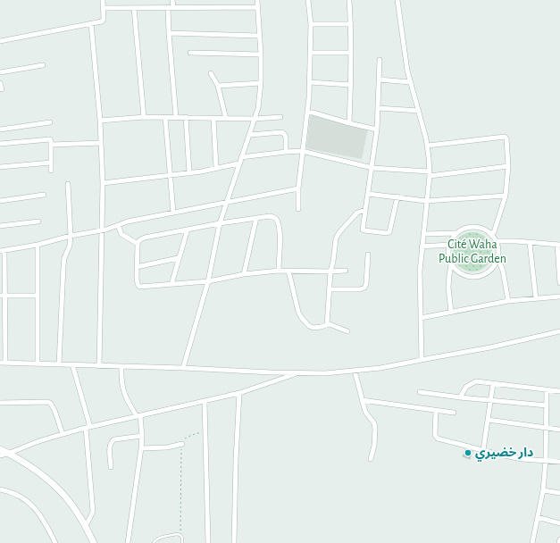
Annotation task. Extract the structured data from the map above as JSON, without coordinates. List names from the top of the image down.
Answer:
{
  "parks": ["Cité Waha Public Garden"],
  "places": ["دار خضيري"]
}
